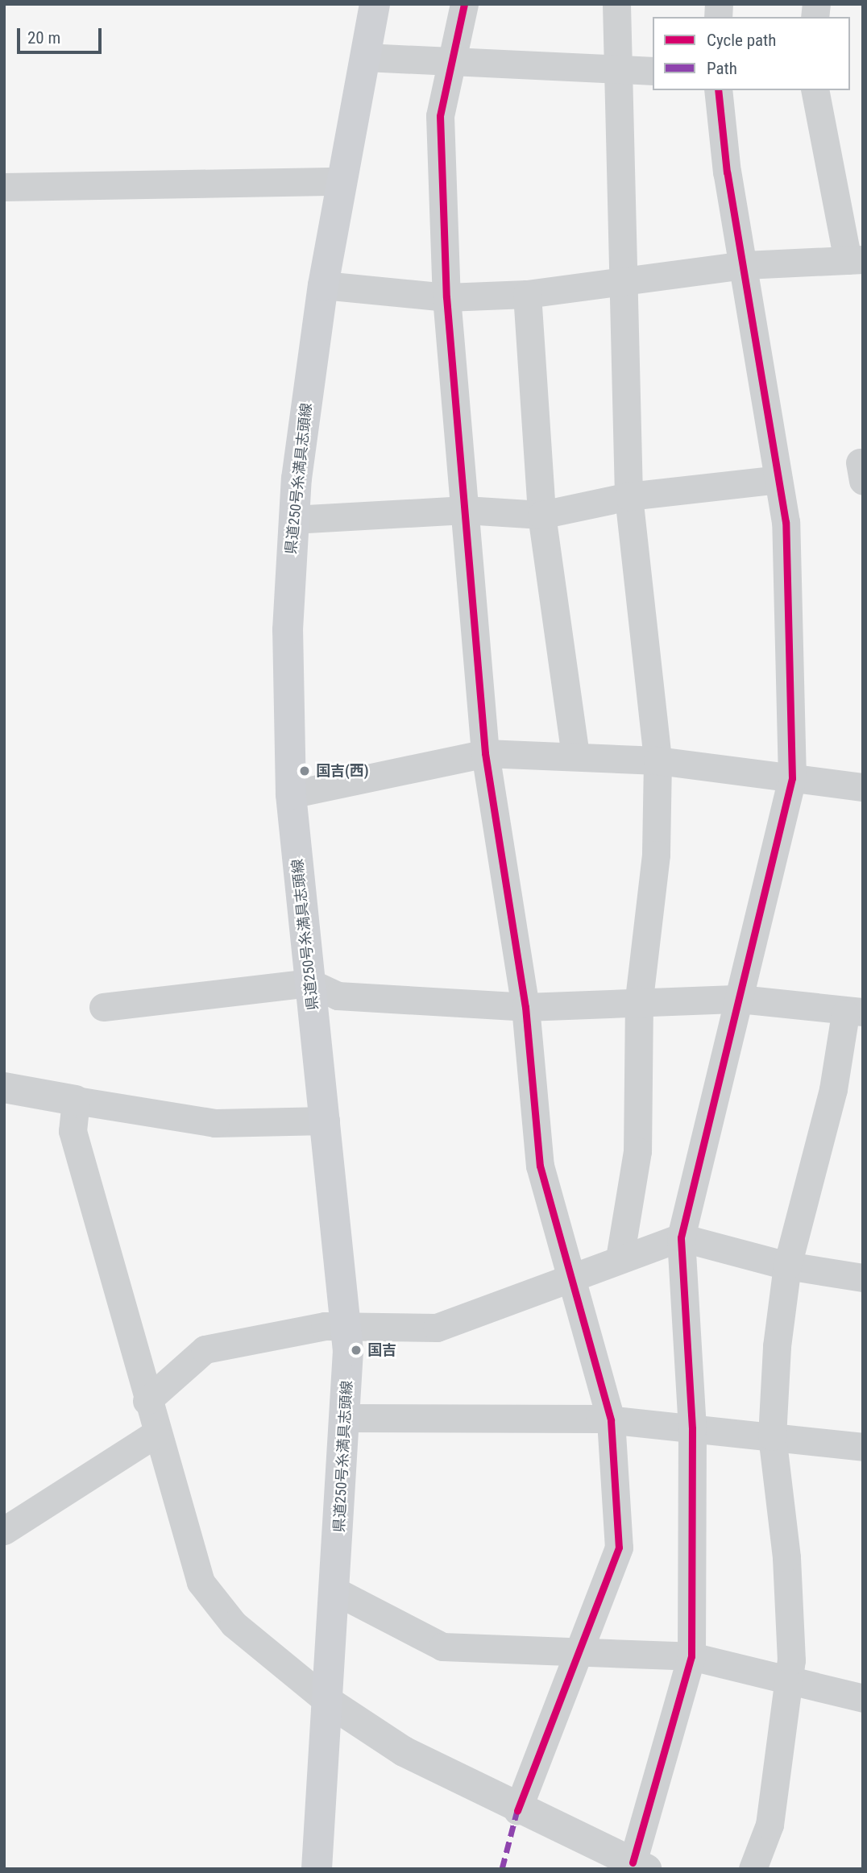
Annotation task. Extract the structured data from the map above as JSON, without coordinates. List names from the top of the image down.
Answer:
{
  "streets": {
    "main road": ["県道250号糸満具志頭線"]
  },
  "places": ["国吉(西)", "国吉"],
  "legend": ["Cycle path", "Path"],
  "scale_bar": "20 m"
}
